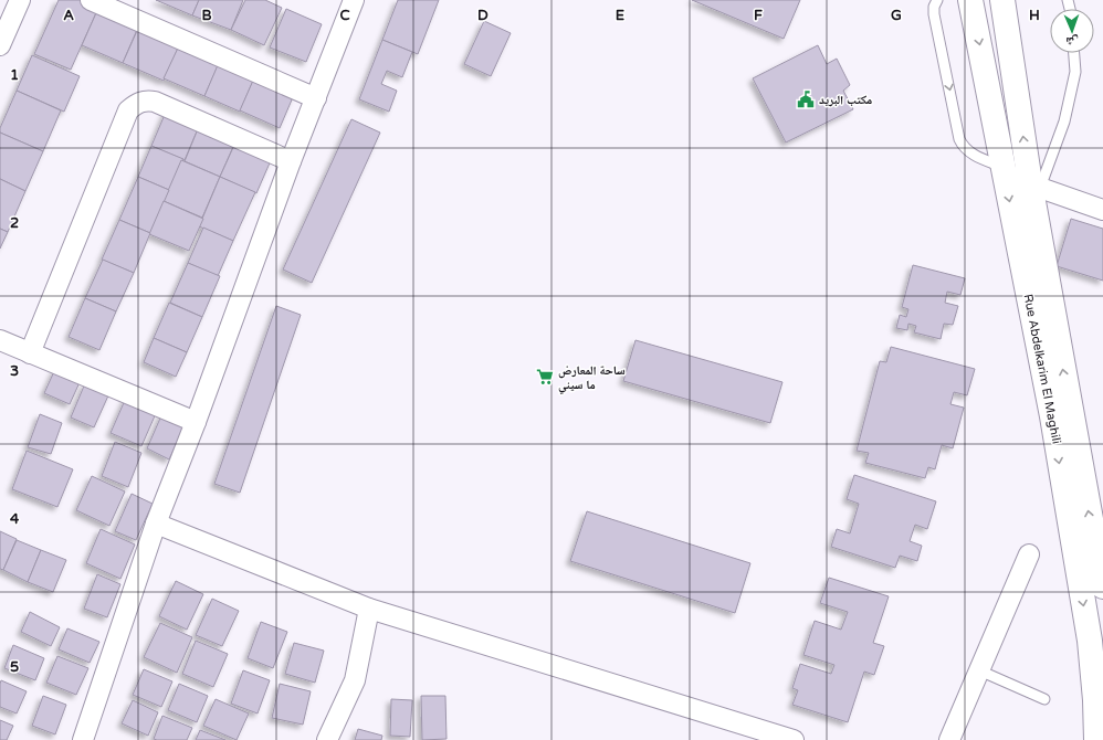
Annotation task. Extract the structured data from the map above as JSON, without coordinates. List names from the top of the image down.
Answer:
{
  "streets": {
    "street": ["Rue Abdelkarim El Maghili"]
  },
  "places": {
    "public building": ["مكتب البريد"],
    "supermarket": ["ساحة المعارض ما سيني"]
  },
  "north": "bottom",
  "grid": {
    "columns": [
      "A",
      "B",
      "C",
      "D",
      "E",
      "F",
      "G",
      "H"
    ],
    "rows": [
      "1",
      "2",
      "3",
      "4",
      "5"
    ]
  }
}
